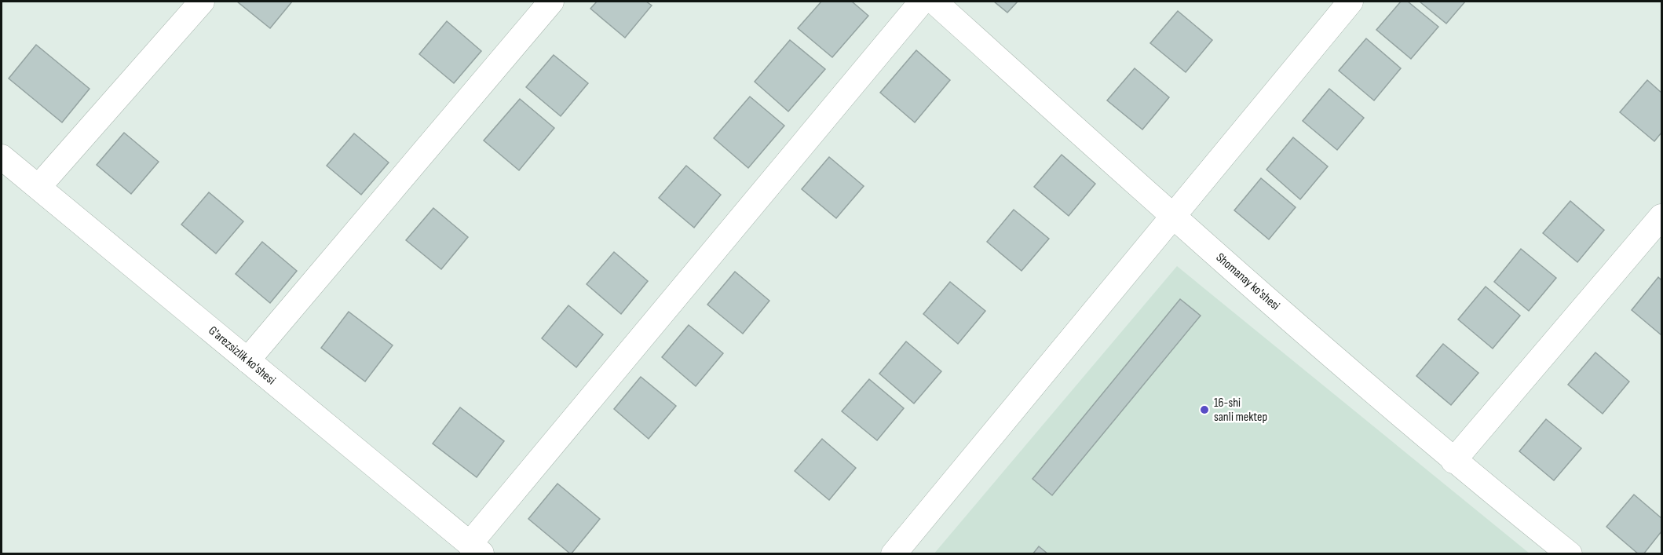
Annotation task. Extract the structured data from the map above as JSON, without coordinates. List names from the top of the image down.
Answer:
{
  "streets": {
    "street": ["Shomanay ko'shesi", "G'arezsizlik ko'shesi"]
  },
  "places": ["16-shi sanli mektep"]
}
